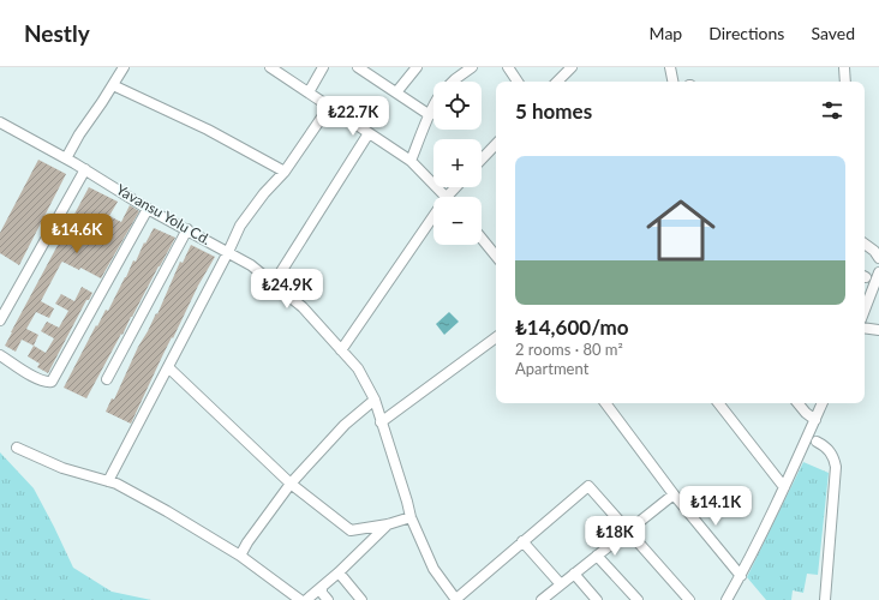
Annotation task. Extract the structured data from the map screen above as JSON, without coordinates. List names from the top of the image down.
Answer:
{
  "streets": {
    "street": ["Yavansu Yolu Cd."]
  },
  "page": {
    "header": "Nestly",
    "nav": ["Map", "Directions", "Saved"],
    "map_buttons": ["+", "−"],
    "heading": "5 homes",
    "price": [
      "₺22.7K",
      "₺14.6K",
      "₺24.9K",
      "₺14.1K",
      "₺18K"
    ],
    "list": [
      {
        "name": "₺14,600/mo",
        "note": "2 rooms · 80 m² · Apartment"
      }
    ]
  }
}
